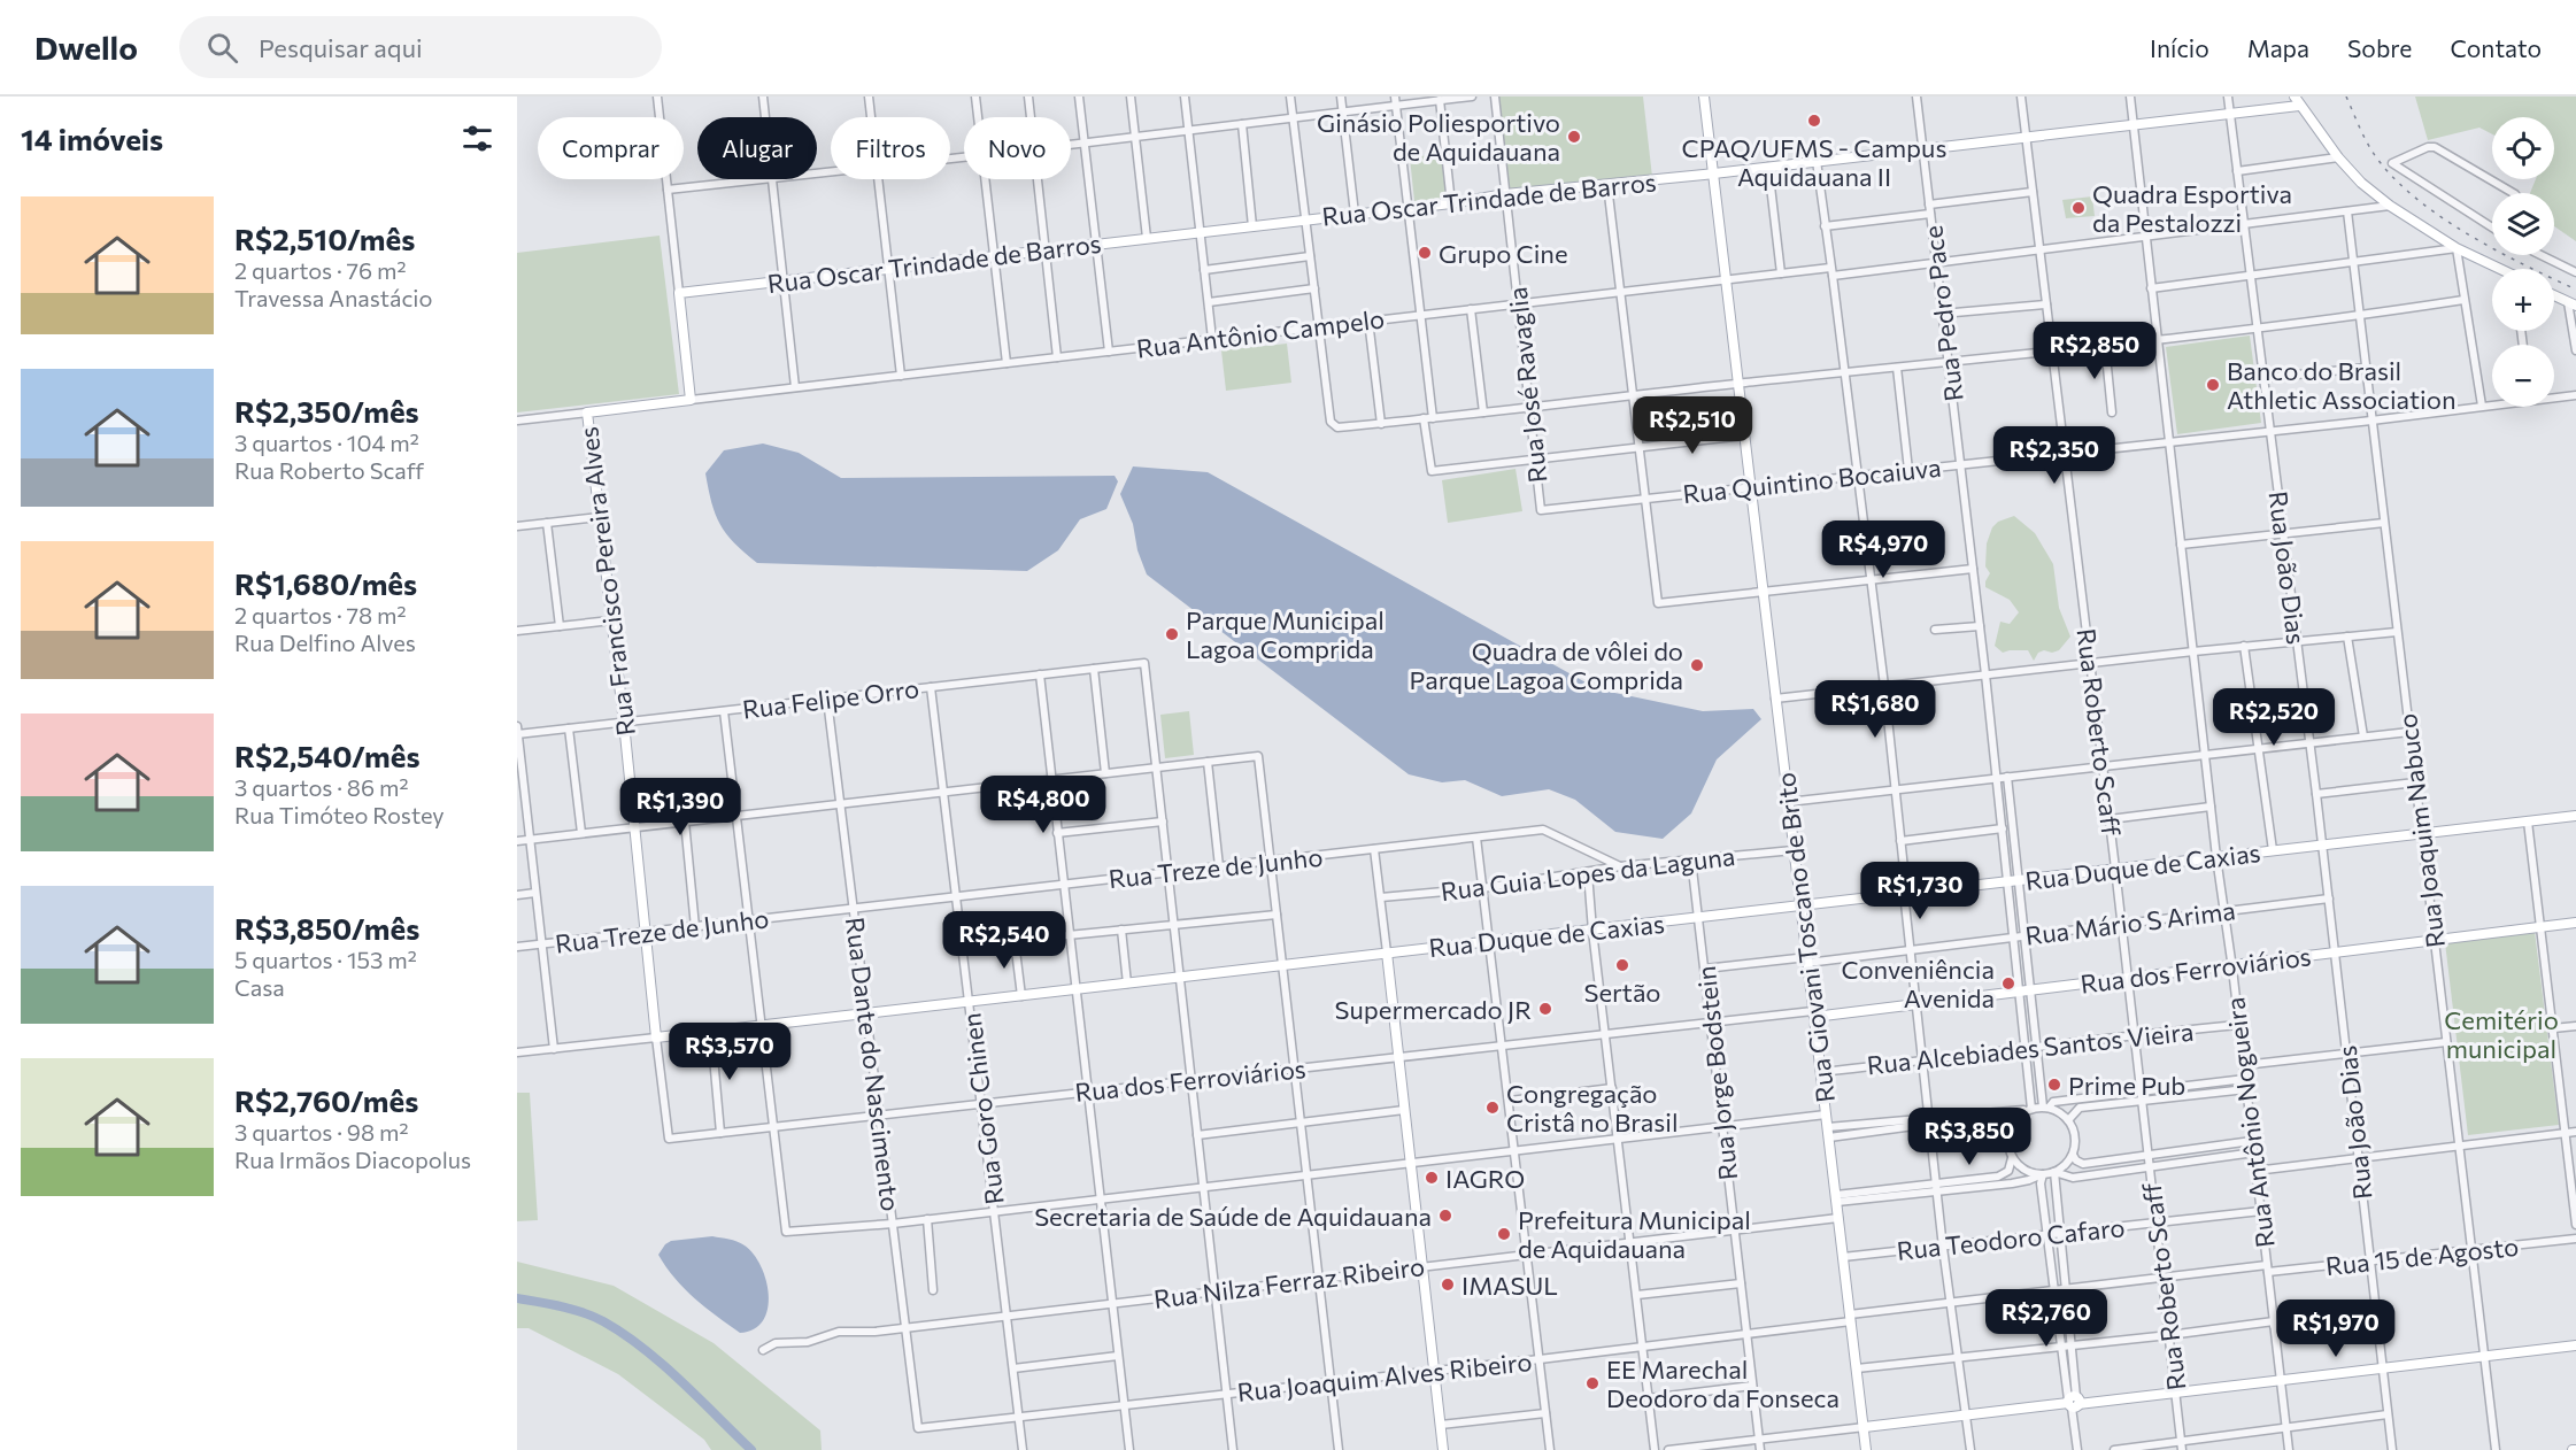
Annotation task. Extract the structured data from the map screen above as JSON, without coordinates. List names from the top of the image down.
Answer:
{
  "streets": {
    "main road": [
      "Rua Oscar Trindade de Barros",
      "Rua Francisco Pereira Alves",
      "Rua Duque de Caxias",
      "Rua Giovani Toscano de Brito",
      "Rua dos Ferroviários"
    ],
    "street": [
      "Rua Pedro Pace",
      "Rua Antônio Campelo",
      "Rua José Ravaglia",
      "Rua Quintino Bocaiuva",
      "Rua João Dias",
      "Rua Felipe Orro",
      "Rua Roberto Scaff",
      "Rua Joaquim Nabuco",
      "Rua Treze de Junho",
      "Rua Guia Lopes da Laguna",
      "Rua Mário S Arima",
      "Rua Alcebiades Santos Vieira",
      "Rua Dante do Nascimento",
      "Rua Jorge Bodstein",
      "Rua Goro Chinen",
      "Rua Antônio Nogueira",
      "Rua Teodoro Cafaro",
      "Rua 15 de Agosto",
      "Rua Nilza Ferraz Ribeiro",
      "Rua Joaquim Alves Ribeiro"
    ]
  },
  "crossings": [
    ["Rua Oscar Trindade de Barros", "Rua Pedro Pace"],
    ["Rua Oscar Trindade de Barros", "Rua José Ravaglia"],
    ["Rua Oscar Trindade de Barros", "Rua João Dias"],
    ["Rua Oscar Trindade de Barros", "Rua Roberto Scaff"],
    ["Rua Oscar Trindade de Barros", "Rua Giovani Toscano de Brito"],
    ["Rua Oscar Trindade de Barros", "Rua Antônio Nogueira"],
    ["Rua Pedro Pace", "Rua Antônio Campelo"],
    ["Rua Pedro Pace", "Rua Quintino Bocaiuva"],
    ["Rua Pedro Pace", "Rua Duque de Caxias"],
    ["Rua Pedro Pace", "Rua Mário S Arima"],
    ["Rua Pedro Pace", "Rua dos Ferroviários"],
    ["Rua Pedro Pace", "Rua Alcebiades Santos Vieira"],
    ["Rua Antônio Campelo", "Rua José Ravaglia"],
    ["Rua Antônio Campelo", "Rua João Dias"],
    ["Rua Antônio Campelo", "Rua Roberto Scaff"],
    ["Rua Antônio Campelo", "Rua Joaquim Nabuco"],
    ["Rua Antônio Campelo", "Rua Giovani Toscano de Brito"],
    ["Rua Antônio Campelo", "Rua Antônio Nogueira"],
    ["Rua José Ravaglia", "Rua Quintino Bocaiuva"],
    ["Rua Quintino Bocaiuva", "Rua João Dias"],
    ["Rua Quintino Bocaiuva", "Rua Roberto Scaff"],
    ["Rua Quintino Bocaiuva", "Rua Joaquim Nabuco"],
    ["Rua Quintino Bocaiuva", "Rua Giovani Toscano de Brito"],
    ["Rua Quintino Bocaiuva", "Rua Antônio Nogueira"],
    ["Rua João Dias", "Rua Duque de Caxias"],
    ["Rua João Dias", "Rua Mário S Arima"],
    ["Rua João Dias", "Rua dos Ferroviários"],
    ["Rua João Dias", "Rua 15 de Agosto"],
    ["Rua Francisco Pereira Alves", "Rua Felipe Orro"],
    ["Rua Francisco Pereira Alves", "Rua Duque de Caxias"],
    ["Rua Francisco Pereira Alves", "Rua Treze de Junho"],
    ["Rua Francisco Pereira Alves", "Rua dos Ferroviários"],
    ["Rua Felipe Orro", "Rua Dante do Nascimento"],
    ["Rua Felipe Orro", "Rua Goro Chinen"],
    ["Rua Roberto Scaff", "Rua Duque de Caxias"],
    ["Rua Roberto Scaff", "Rua Mário S Arima"],
    ["Rua Roberto Scaff", "Rua dos Ferroviários"],
    ["Rua Roberto Scaff", "Rua Alcebiades Santos Vieira"],
    ["Rua Roberto Scaff", "Rua Teodoro Cafaro"],
    ["Rua Roberto Scaff", "Rua 15 de Agosto"],
    ["Rua Joaquim Nabuco", "Rua Duque de Caxias"],
    ["Rua Joaquim Nabuco", "Rua dos Ferroviários"],
    ["Rua Joaquim Nabuco", "Rua 15 de Agosto"],
    ["Rua Duque de Caxias", "Rua Giovani Toscano de Brito"],
    ["Rua Duque de Caxias", "Rua dos Ferroviários"],
    ["Rua Duque de Caxias", "Rua Dante do Nascimento"],
    ["Rua Duque de Caxias", "Rua Jorge Bodstein"],
    ["Rua Duque de Caxias", "Rua Goro Chinen"],
    ["Rua Duque de Caxias", "Rua Antônio Nogueira"],
    ["Rua Treze de Junho", "Rua Guia Lopes da Laguna"],
    ["Rua Treze de Junho", "Rua Dante do Nascimento"],
    ["Rua Treze de Junho", "Rua Goro Chinen"],
    ["Rua Guia Lopes da Laguna", "Rua Giovani Toscano de Brito"],
    ["Rua Guia Lopes da Laguna", "Rua Jorge Bodstein"],
    ["Rua Mário S Arima", "Rua Giovani Toscano de Brito"],
    ["Rua Mário S Arima", "Rua Jorge Bodstein"],
    ["Rua Mário S Arima", "Rua Antônio Nogueira"],
    ["Rua Giovani Toscano de Brito", "Rua dos Ferroviários"],
    ["Rua Giovani Toscano de Brito", "Rua Alcebiades Santos Vieira"],
    ["Rua Giovani Toscano de Brito", "Rua Teodoro Cafaro"],
    ["Rua Giovani Toscano de Brito", "Rua Nilza Ferraz Ribeiro"],
    ["Rua Giovani Toscano de Brito", "Rua Joaquim Alves Ribeiro"],
    ["Rua dos Ferroviários", "Rua Dante do Nascimento"],
    ["Rua dos Ferroviários", "Rua Jorge Bodstein"],
    ["Rua dos Ferroviários", "Rua Goro Chinen"],
    ["Rua dos Ferroviários", "Rua Antônio Nogueira"],
    ["Rua Alcebiades Santos Vieira", "Rua Antônio Nogueira"],
    ["Rua Dante do Nascimento", "Rua Nilza Ferraz Ribeiro"],
    ["Rua Dante do Nascimento", "Rua Joaquim Alves Ribeiro"],
    ["Rua Jorge Bodstein", "Rua Nilza Ferraz Ribeiro"],
    ["Rua Jorge Bodstein", "Rua Joaquim Alves Ribeiro"],
    ["Rua Goro Chinen", "Rua Nilza Ferraz Ribeiro"],
    ["Rua Goro Chinen", "Rua Joaquim Alves Ribeiro"],
    ["Rua Antônio Nogueira", "Rua Teodoro Cafaro"],
    ["Rua Antônio Nogueira", "Rua 15 de Agosto"],
    ["Rua 15 de Agosto", "Rua Joaquim Alves Ribeiro"]
  ],
  "parks": ["Cemitério municipal"],
  "places": [
    "CPAQ/UFMS - Campus Aquidauana II",
    "Ginásio Poliesportivo de Aquidauana",
    "Quadra Esportiva da Pestalozzi",
    "Grupo Cine",
    "Banco do Brasil Athletic Association",
    "Parque Municipal Lagoa Comprida",
    "Quadra de vôlei do Parque Lagoa Comprida",
    "Sertão",
    "Conveniência Avenida",
    "Supermercado JR",
    "Prime Pub",
    "Congregação Cristâ no Brasil",
    "IAGRO",
    "Secretaria de Saúde de Aquidauana",
    "Prefeitura Municipal de Aquidauana",
    "IMASUL",
    "EE Marechal Deodoro da Fonseca"
  ],
  "page": {
    "header": "Dwello",
    "search": "Pesquisar aqui",
    "nav": [
      "Início",
      "Mapa",
      "Sobre",
      "Contato"
    ],
    "heading": "14 imóveis",
    "map_buttons": ["+", "−"],
    "chip": [
      "Comprar",
      "Alugar",
      "Filtros",
      "Novo"
    ],
    "list": [
      {
        "name": "R$2,510/mês",
        "note": "2 quartos · 76 m² · Travessa Anastácio"
      },
      {
        "name": "R$2,350/mês",
        "note": "3 quartos · 104 m² · Rua Roberto Scaff"
      },
      {
        "name": "R$1,680/mês",
        "note": "2 quartos · 78 m² · Rua Delfino Alves"
      },
      {
        "name": "R$2,540/mês",
        "note": "3 quartos · 86 m² · Rua Timóteo Rostey"
      },
      {
        "name": "R$3,850/mês",
        "note": "5 quartos · 153 m² · Casa"
      },
      {
        "name": "R$2,760/mês",
        "note": "3 quartos · 98 m² · Rua Irmãos Diacopolus"
      }
    ],
    "price": [
      "R$2,850",
      "R$2,510",
      "R$2,350",
      "R$4,970",
      "R$1,680",
      "R$2,520",
      "R$4,800",
      "R$1,390",
      "R$1,730",
      "R$2,540",
      "R$3,570",
      "R$3,850",
      "R$2,760",
      "R$1,970"
    ]
  }
}
